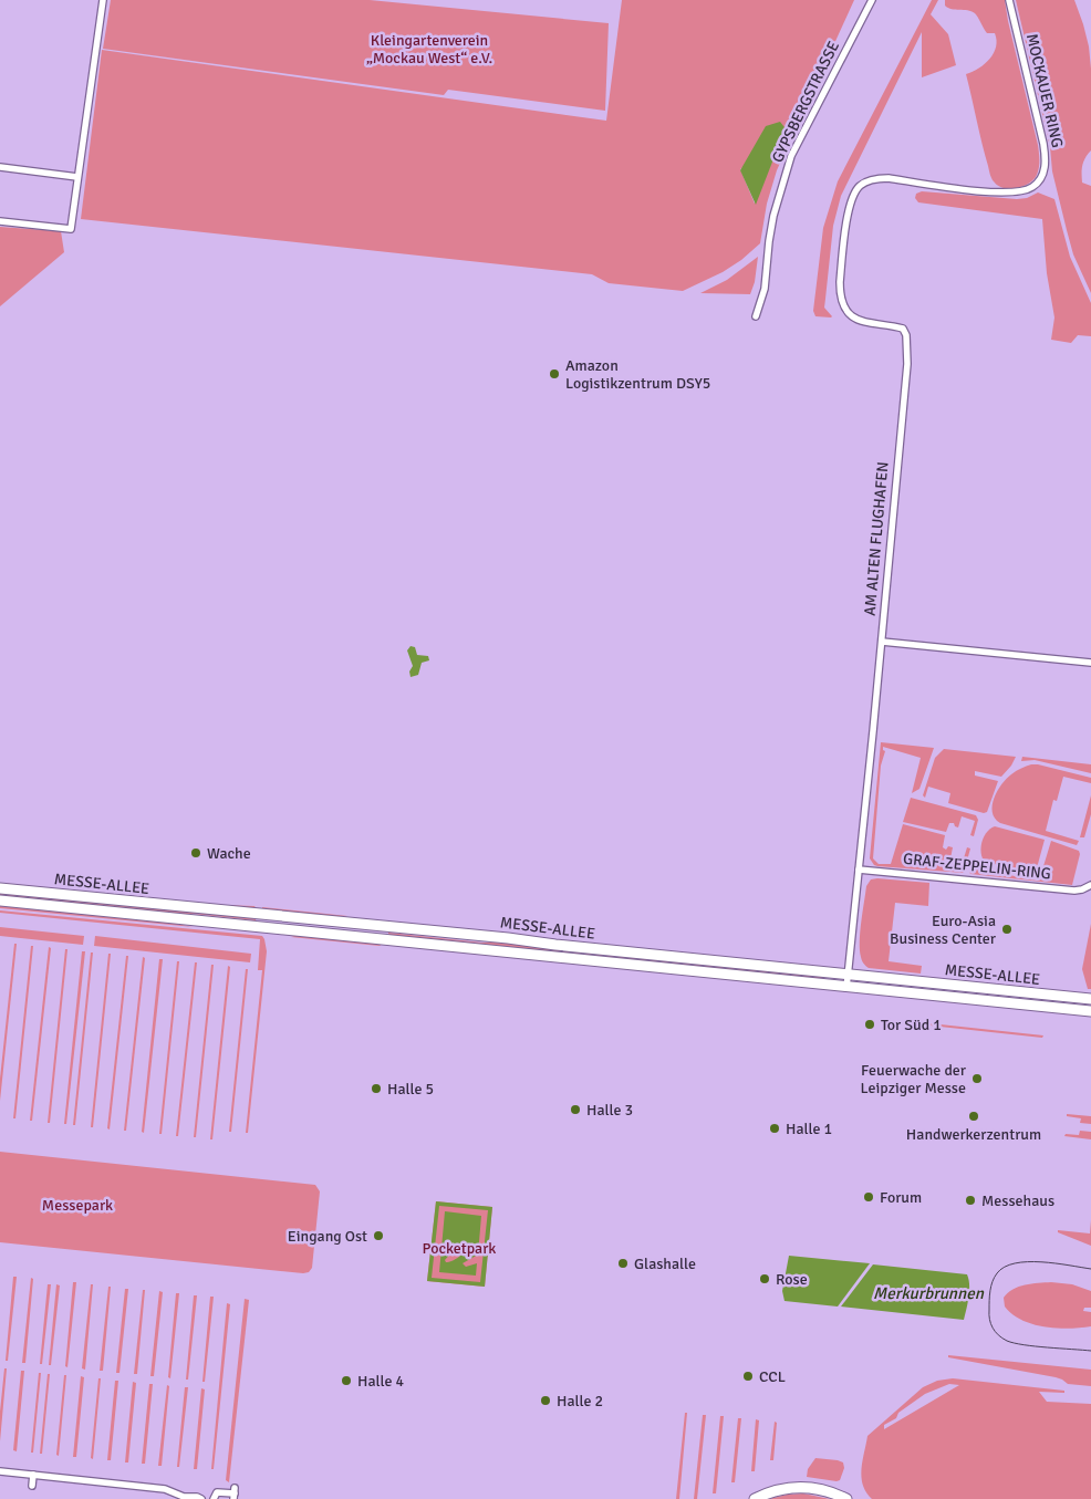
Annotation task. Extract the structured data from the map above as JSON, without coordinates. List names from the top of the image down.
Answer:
{
  "streets": {
    "main road": ["MESSE-ALLEE"],
    "street": [
      "MOCKAUER RING",
      "GYPSBERGSTRASSE",
      "AM ALTEN FLUGHAFEN",
      "GRAF-ZEPPELIN-RING"
    ]
  },
  "crossings": [
    ["MOCKAUER RING", "AM ALTEN FLUGHAFEN"],
    ["AM ALTEN FLUGHAFEN", "GRAF-ZEPPELIN-RING"],
    ["AM ALTEN FLUGHAFEN", "MESSE-ALLEE"]
  ],
  "water": ["Merkurbrunnen"],
  "parks": ["Kleingartenverein „Mockau West“ e.V.", "Messepark", "Pocketpark"],
  "places": [
    "Amazon Logistikzentrum DSY5",
    "Wache",
    "Euro-Asia Business Center",
    "Tor Süd 1",
    "Feuerwache der Leipziger Messe",
    "Halle 5",
    "Halle 3",
    "Handwerkerzentrum",
    "Halle 1",
    "Forum",
    "Messehaus",
    "Eingang Ost",
    "Glashalle",
    "Rose",
    "CCL",
    "Halle 4",
    "Halle 2"
  ]
}
